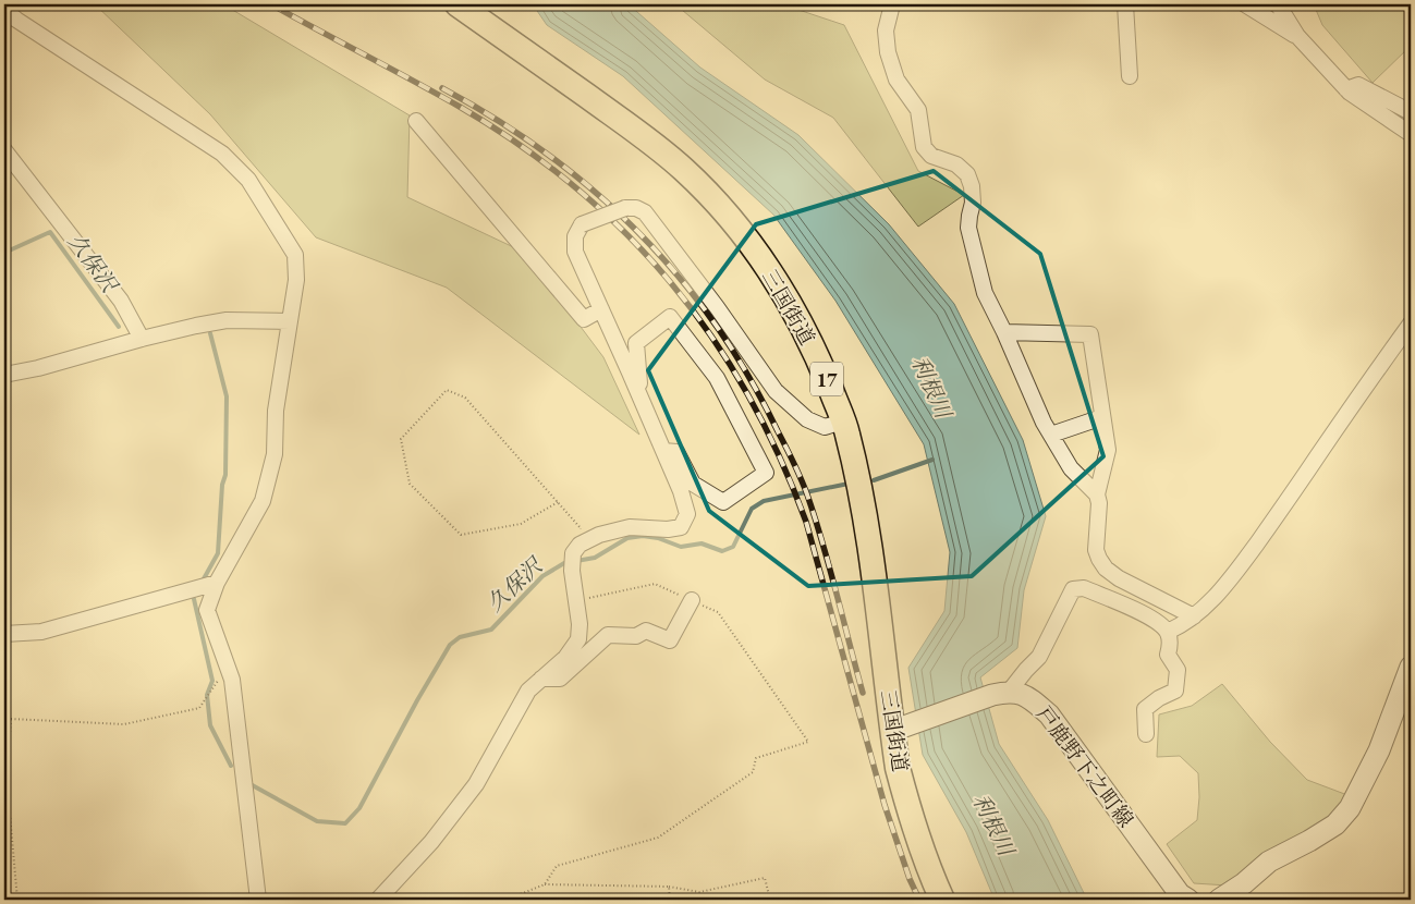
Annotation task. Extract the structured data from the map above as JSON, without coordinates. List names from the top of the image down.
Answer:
{
  "streets": {
    "highway": ["三国街道", "17"],
    "main road": ["戸鹿野下之町線"]
  },
  "water": ["久保沢", "利根川"]
}
